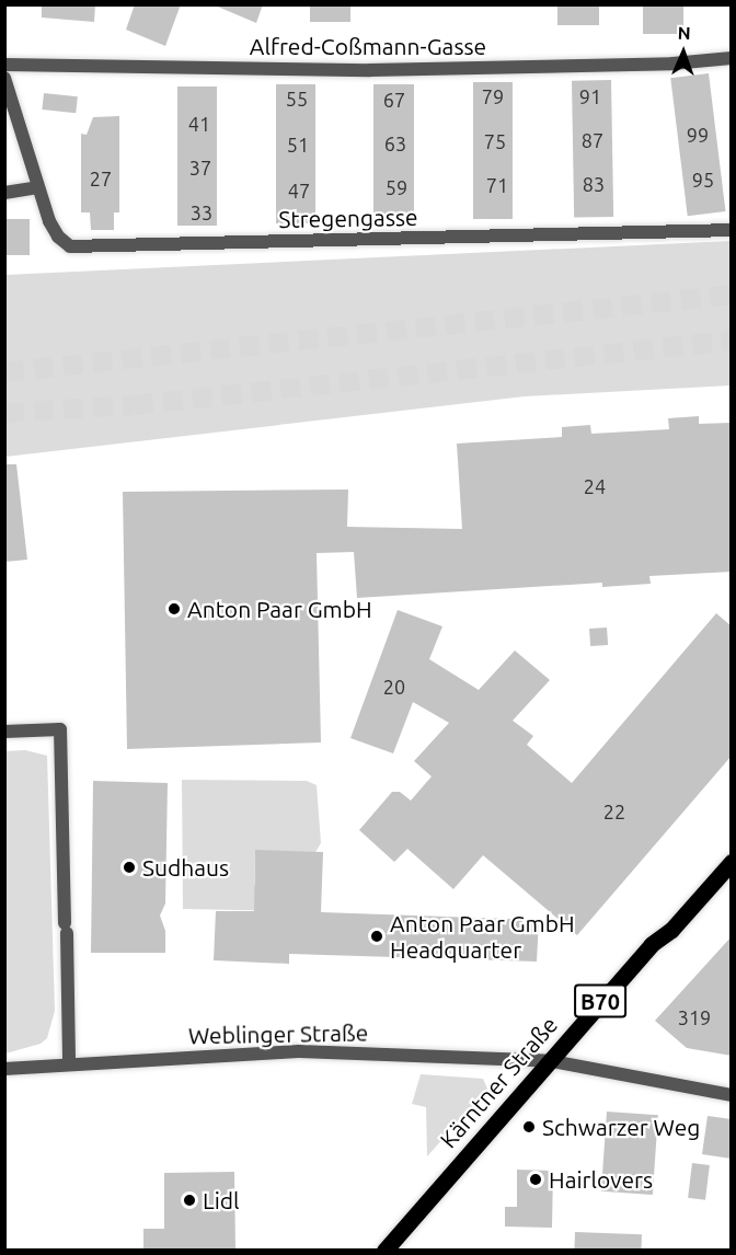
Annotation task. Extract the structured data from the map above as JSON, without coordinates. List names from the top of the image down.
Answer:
{
  "streets": {
    "main road": ["B70", "Kärntner Straße"],
    "street": ["Alfred-Coßmann-Gasse", "Stregengasse", "Weblinger Straße"]
  },
  "crossings": [
    ["Weblinger Straße", "Kärntner Straße"]
  ],
  "places": [
    "Anton Paar GmbH",
    "Sudhaus",
    "Anton Paar GmbH Headquarter",
    "Schwarzer Weg",
    "Hairlovers",
    "Lidl"
  ],
  "house_numbers": [
    "79",
    "91",
    "55",
    "67",
    "41",
    "99",
    "87",
    "75",
    "63",
    "51",
    "37",
    "27",
    "95",
    "83",
    "71",
    "59",
    "47",
    "33",
    "24",
    "20",
    "22",
    "319"
  ],
  "north": "top"
}
